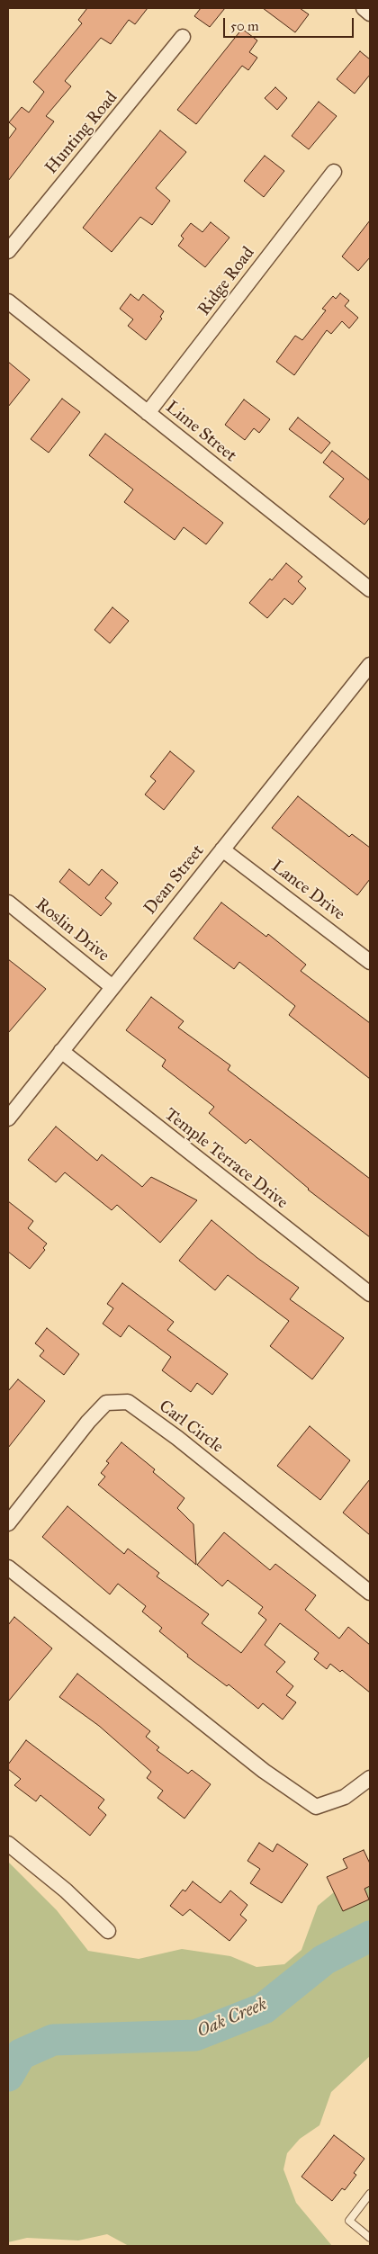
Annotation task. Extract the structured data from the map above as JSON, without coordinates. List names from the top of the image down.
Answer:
{
  "streets": {
    "street": [
      "Hunting Road",
      "Ridge Road",
      "Lime Street",
      "Dean Street",
      "Lance Drive",
      "Roslin Drive",
      "Temple Terrace Drive",
      "Carl Circle"
    ]
  },
  "crossings": [
    ["Ridge Road", "Lime Street"],
    ["Dean Street", "Lance Drive"],
    ["Dean Street", "Roslin Drive"],
    ["Dean Street", "Temple Terrace Drive"]
  ],
  "water": ["Oak Creek"],
  "scale_bar": "50 m"
}
